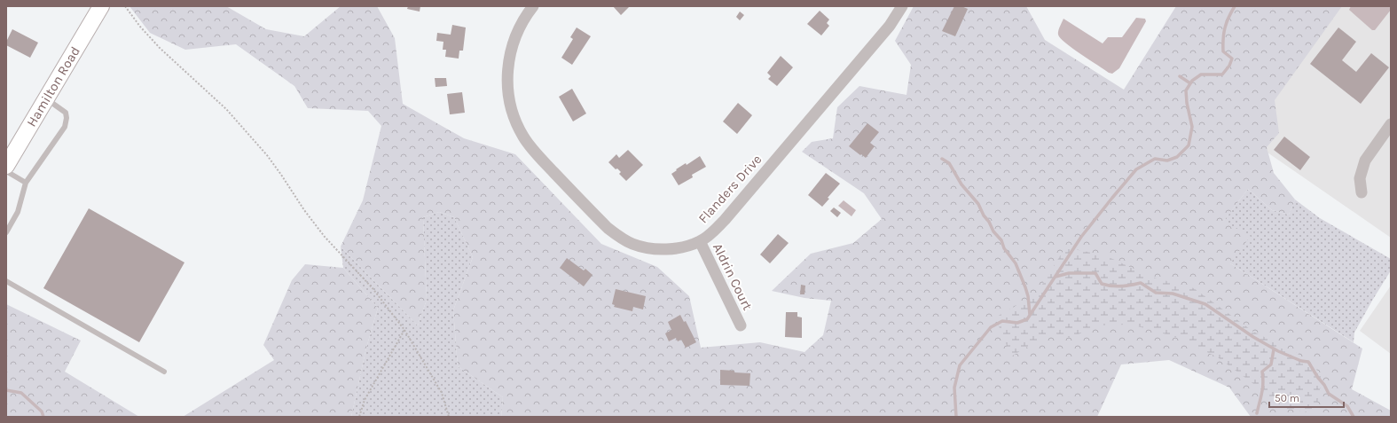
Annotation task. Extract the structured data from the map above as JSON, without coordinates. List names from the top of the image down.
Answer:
{
  "streets": {
    "street": ["Hamilton Road", "Flanders Drive", "Aldrin Court"]
  },
  "crossings": [
    ["Flanders Drive", "Aldrin Court"]
  ],
  "scale_bar": "50 m"
}
